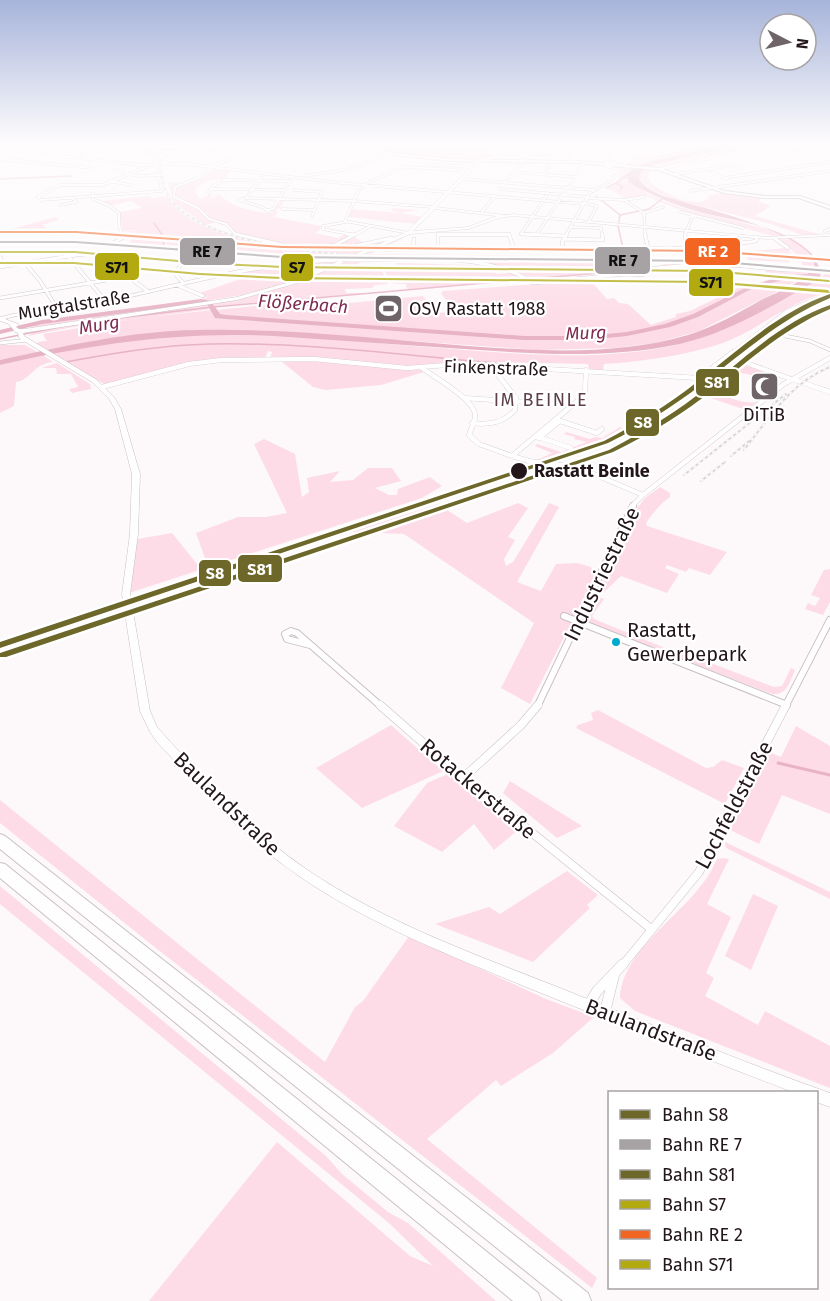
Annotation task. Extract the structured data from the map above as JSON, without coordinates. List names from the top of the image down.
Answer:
{
  "streets": {
    "street": [
      "Murgtalstraße",
      "Finkenstraße",
      "Industriestraße",
      "Rotackerstraße",
      "Baulandstraße",
      "Lochfeldstraße"
    ]
  },
  "crossings": [
    ["Murgtalstraße", "Baulandstraße"],
    ["Finkenstraße", "Baulandstraße"],
    ["Industriestraße", "Rotackerstraße"],
    ["Rotackerstraße", "Lochfeldstraße"],
    ["Baulandstraße", "Lochfeldstraße"]
  ],
  "districts": ["IM BEINLE"],
  "water": ["Flößerbach", "Murg"],
  "places": {
    "sports": ["OSV Rastatt 1988"],
    "mosque": ["DiTiB"],
    "other": ["Rastatt Beinle", "Rastatt, Gewerbepark"]
  },
  "lines": [
    "rail line S7",
    "rail line S71",
    "rail line S8",
    "rail line S81"
  ],
  "legend": [
    "Bahn S8",
    "Bahn RE 7",
    "Bahn S81",
    "Bahn S7",
    "Bahn RE 2",
    "Bahn S71"
  ],
  "north": "right"
}
